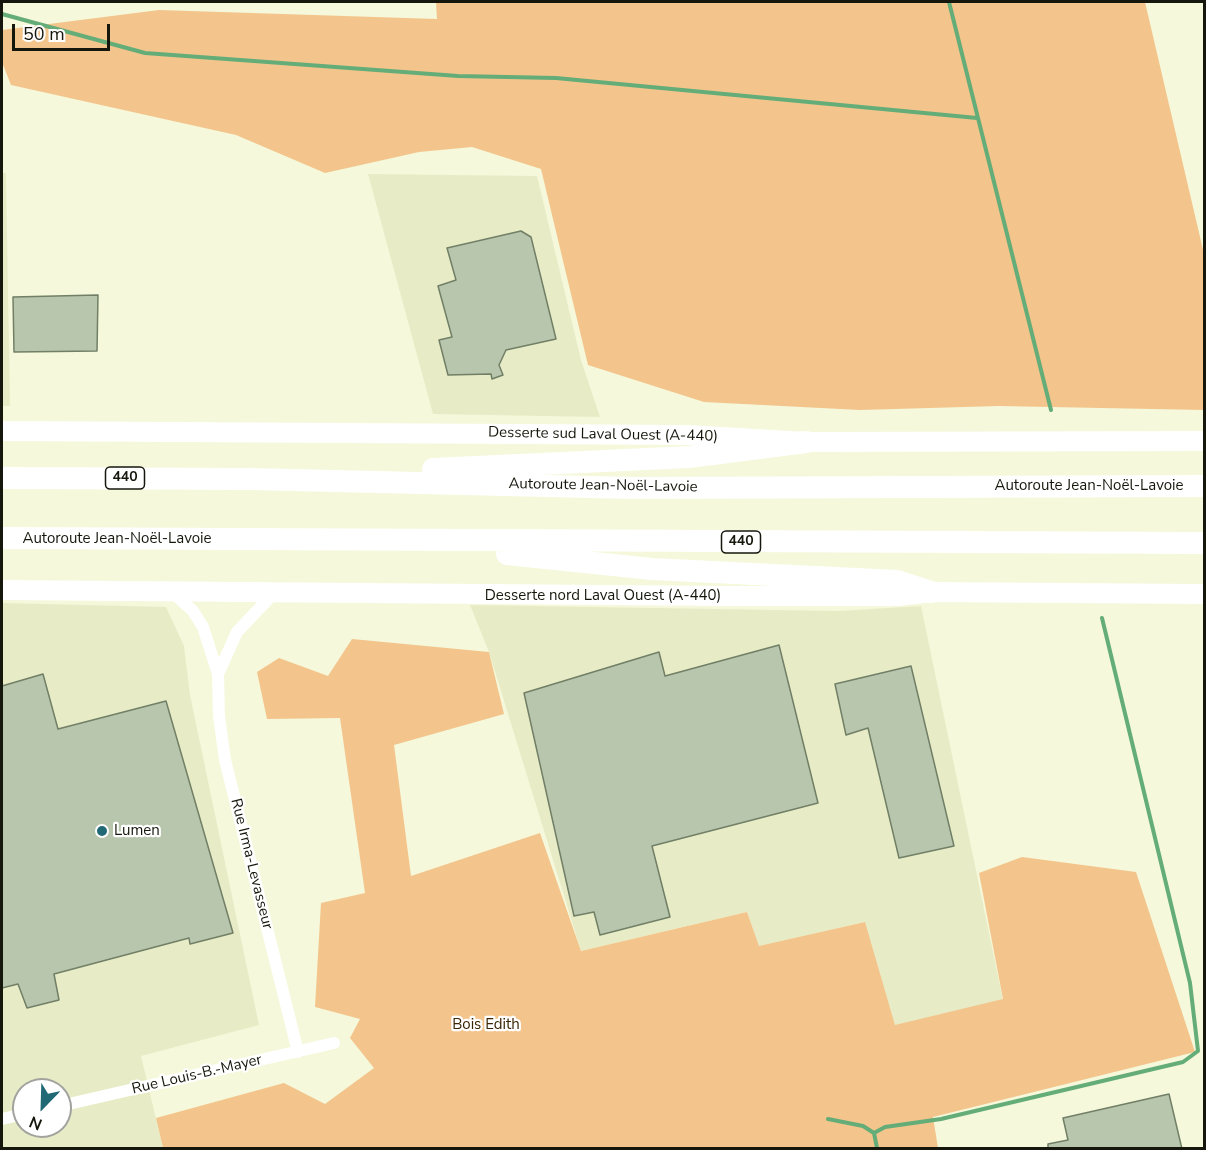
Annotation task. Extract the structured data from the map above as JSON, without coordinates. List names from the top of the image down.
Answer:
{
  "streets": {
    "highway": ["440", "Autoroute Jean-Noël-Lavoie"],
    "main road": ["Desserte sud Laval Ouest (A-440)", "Desserte nord Laval Ouest (A-440)"],
    "street": ["Rue Irma-Levasseur", "Rue Louis-B.-Mayer"]
  },
  "crossings": [
    ["Desserte nord Laval Ouest (A-440)", "Rue Irma-Levasseur"],
    ["Rue Irma-Levasseur", "Rue Louis-B.-Mayer"]
  ],
  "parks": ["Bois Edith"],
  "places": ["Lumen"],
  "scale_bar": "50 m",
  "north": "bottom left"
}
